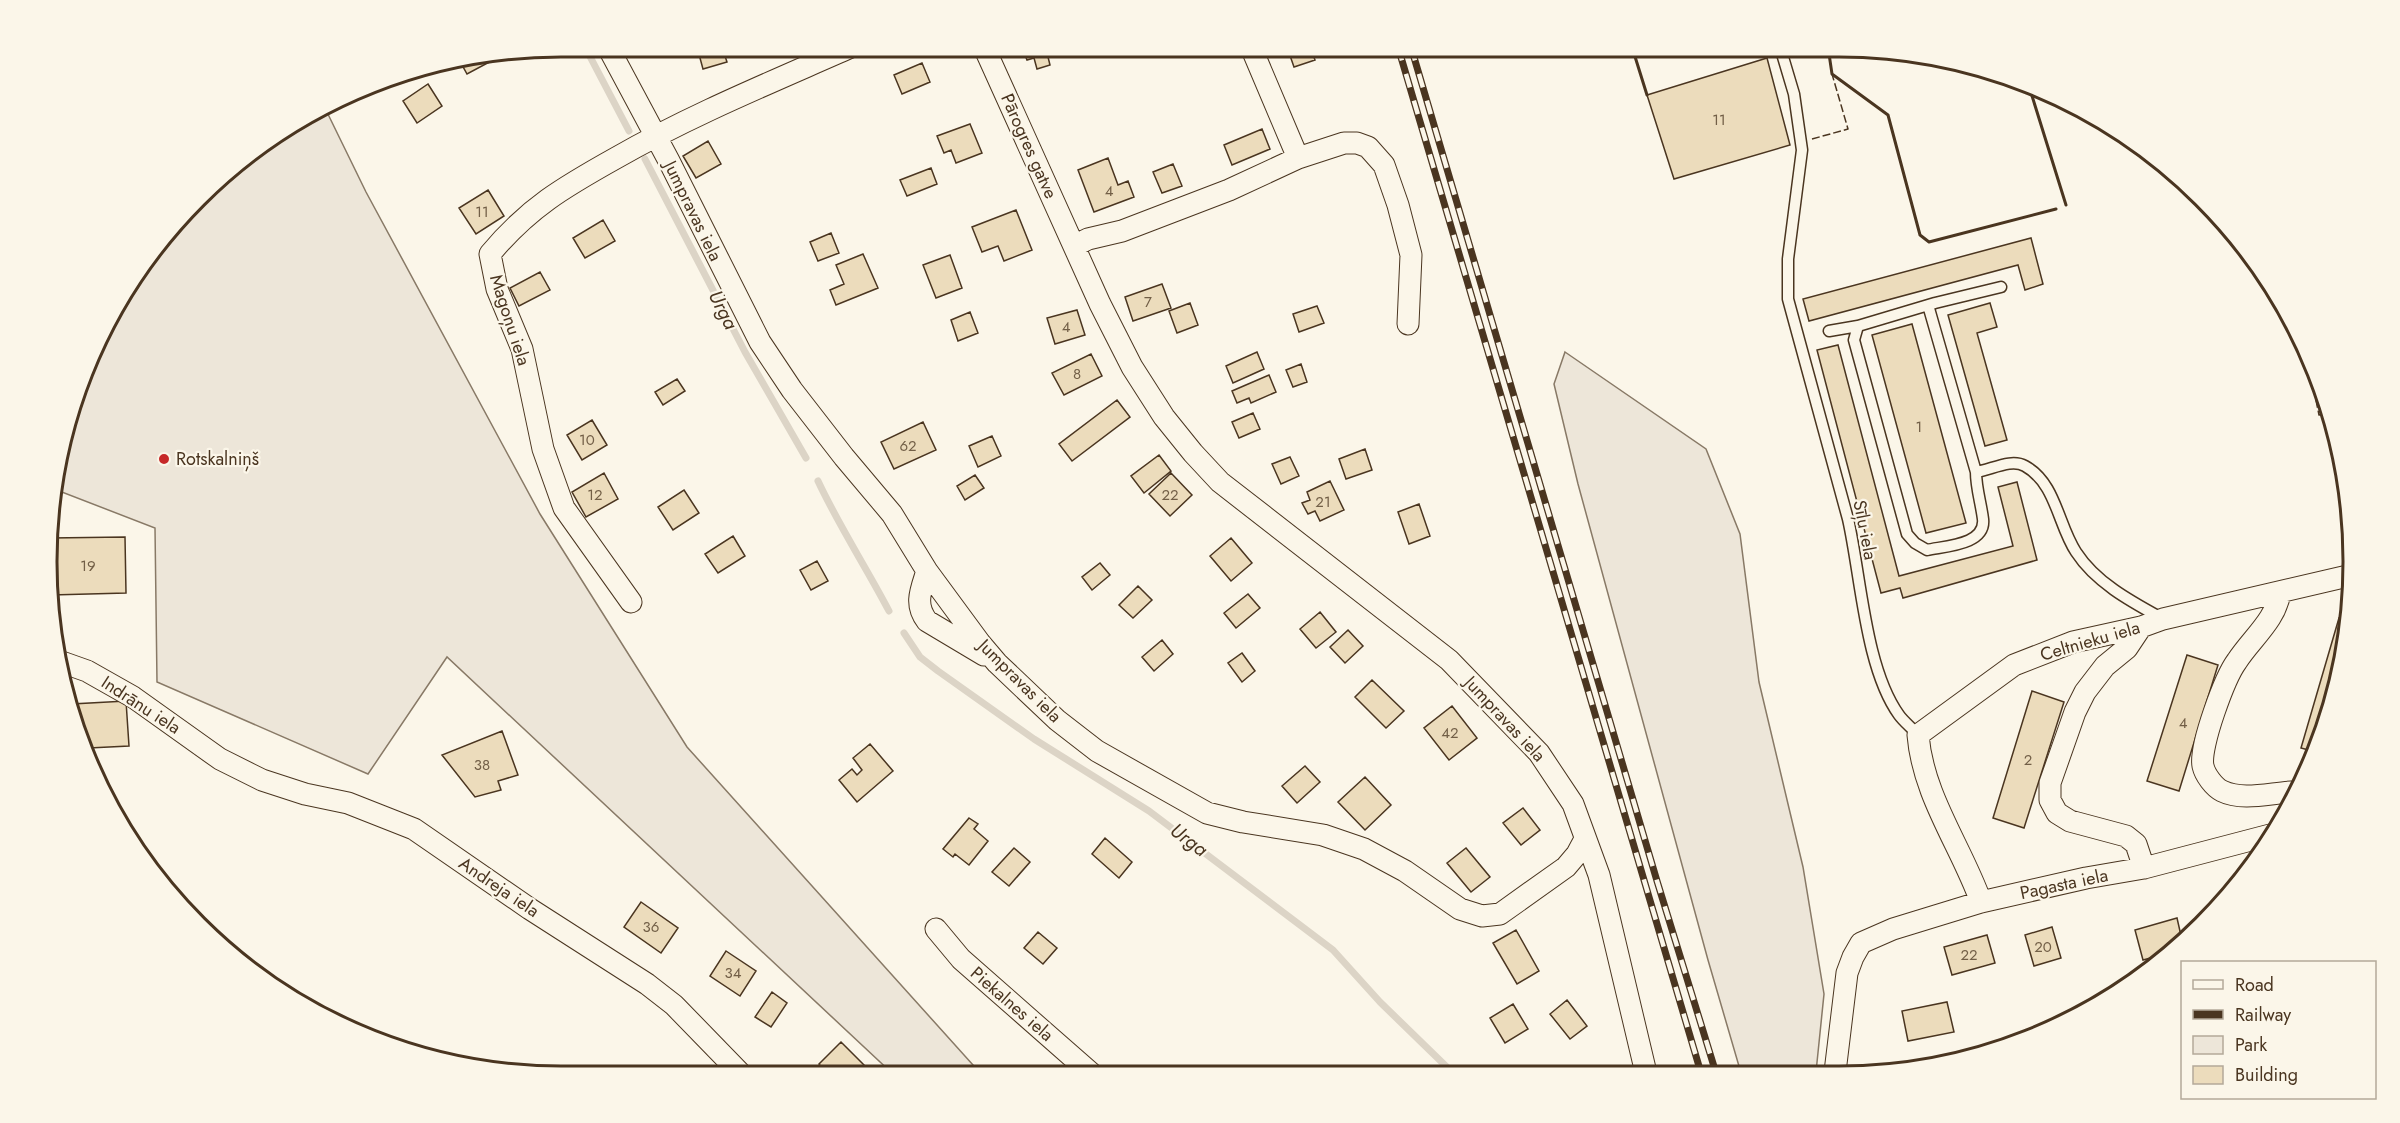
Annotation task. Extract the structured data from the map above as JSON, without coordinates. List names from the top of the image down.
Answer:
{
  "streets": {
    "street": [
      "Pārogres gatve",
      "Jumpravas iela",
      "Magoņu iela",
      "Celtnieku iela",
      "Indrānu iela",
      "Pagasta iela",
      "Andreja iela",
      "Piekalnes iela"
    ],
    "lane": ["Sīļu iela"]
  },
  "crossings": [
    ["Pārogres gatve", "Jumpravas iela"],
    ["Jumpravas iela", "Magoņu iela"],
    ["Sīļu iela", "Celtnieku iela"],
    ["Indrānu iela", "Andreja iela"]
  ],
  "water": ["Urga"],
  "places": ["Rotskalniņš"],
  "house_numbers": [
    "11",
    "4",
    "11",
    "7",
    "4",
    "8",
    "1",
    "10",
    "62",
    "12",
    "22",
    "21",
    "19",
    "4",
    "42",
    "2",
    "38",
    "36",
    "20",
    "22",
    "34"
  ],
  "legend": [
    "Road",
    "Railway",
    "Park",
    "Building"
  ]
}
